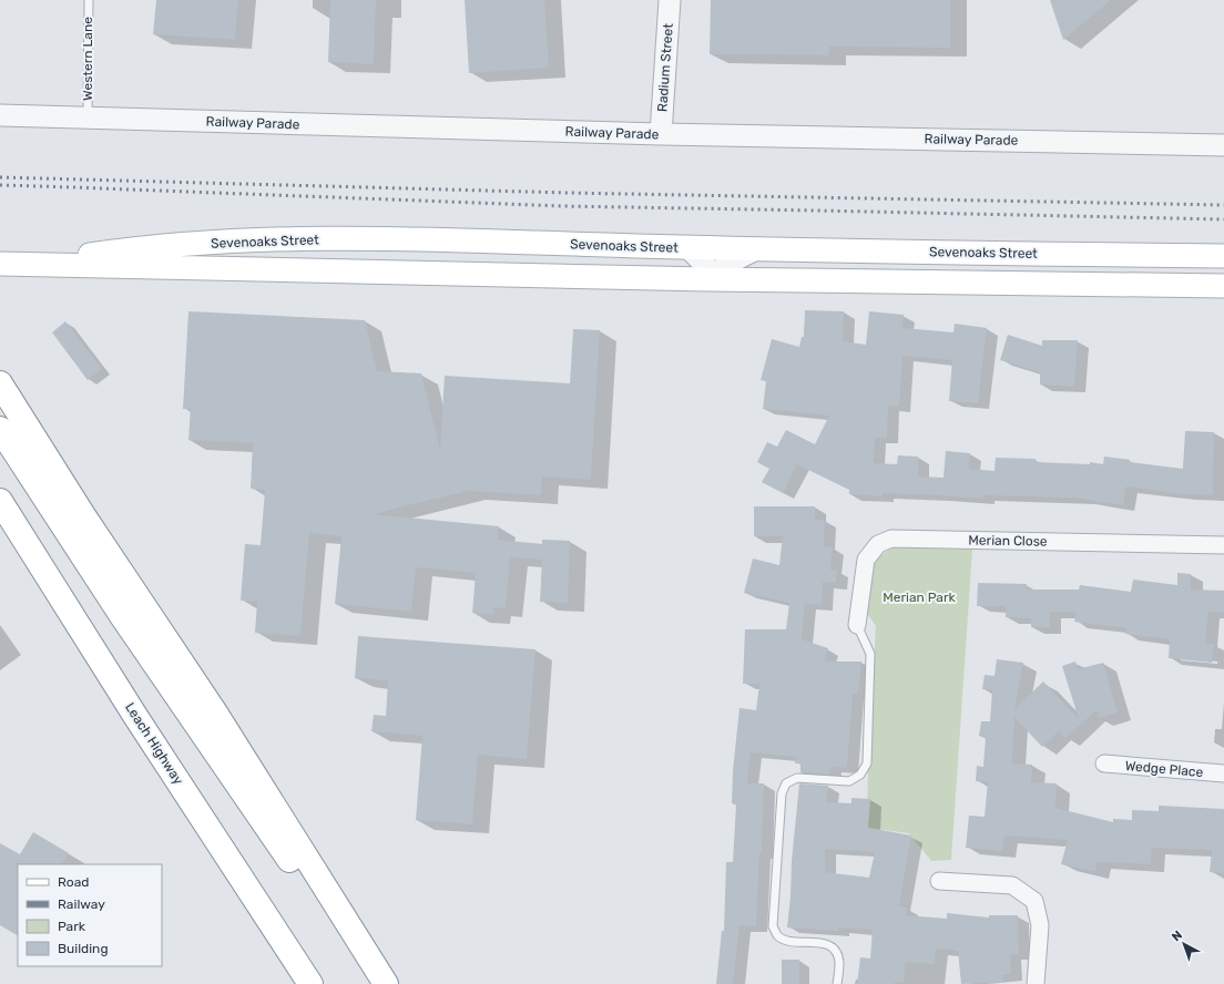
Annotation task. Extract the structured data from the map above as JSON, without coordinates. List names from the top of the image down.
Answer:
{
  "streets": {
    "highway": ["Leach Highway"],
    "main road": ["Sevenoaks Street"],
    "street": [
      "Radium Street",
      "Railway Parade",
      "Merian Close",
      "Wedge Place"
    ],
    "lane": ["Western Lane"]
  },
  "crossings": [
    ["Western Lane", "Railway Parade"],
    ["Radium Street", "Railway Parade"]
  ],
  "parks": ["Merian Park"],
  "legend": [
    "Road",
    "Railway",
    "Park",
    "Building"
  ],
  "north": "top left"
}
